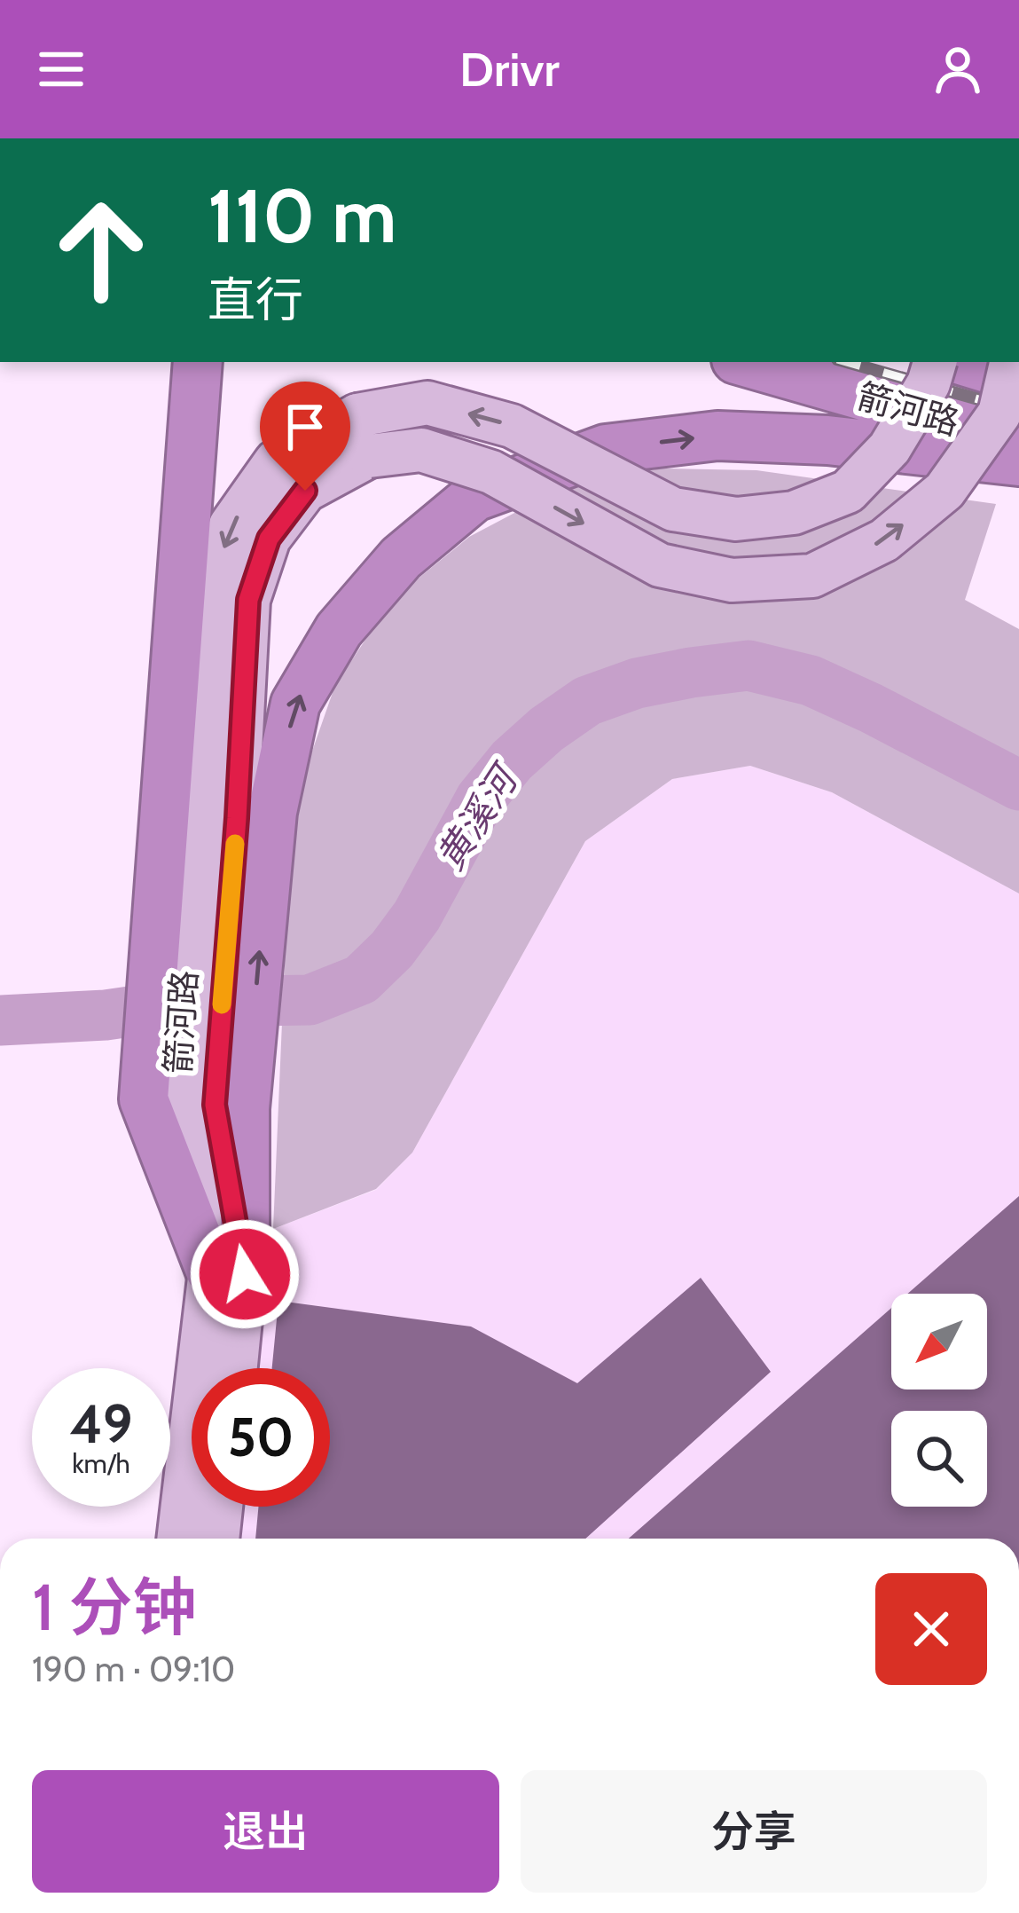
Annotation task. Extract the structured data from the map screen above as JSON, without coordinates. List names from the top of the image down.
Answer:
{
  "streets": {
    "highway": ["箭河路"]
  },
  "water": ["黄溪河"],
  "north": "bottom left",
  "page": {
    "header": "Drivr",
    "turn": ["110 m", "直行"],
    "speed": "49 km/h",
    "limit": "50",
    "heading": ["1 分钟", "190 m · 09:10"],
    "buttons": ["退出", "分享"]
  }
}
